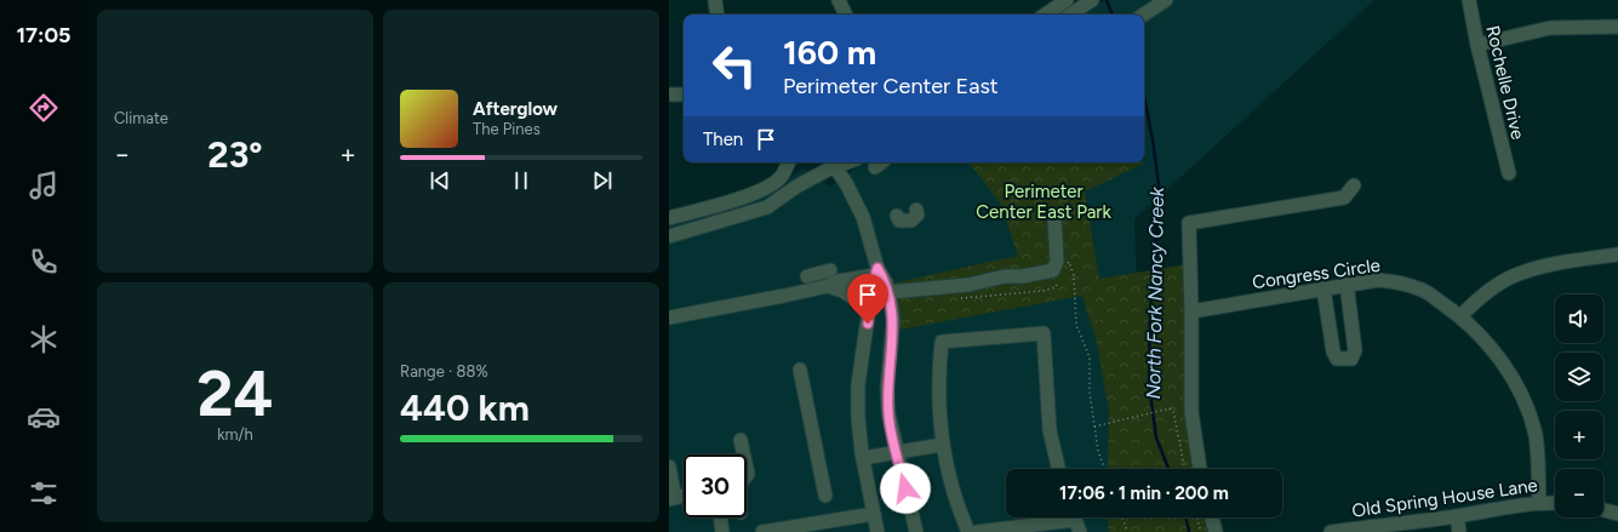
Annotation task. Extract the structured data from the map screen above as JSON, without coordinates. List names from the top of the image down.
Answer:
{
  "streets": {
    "street": ["Rochelle Drive", "Congress Circle", "Old Spring House Lane"]
  },
  "crossings": [
    ["Congress Circle", "Old Spring House Lane"]
  ],
  "water": ["North Fork Nancy Creek"],
  "parks": ["Perimeter Center East Park"],
  "page": {
    "tabs": "17:05",
    "tile": [
      "Climate",
      ["24", "km/h"],
      ["Range · 88%", "440 km"]
    ],
    "turn": ["160 m", "Perimeter Center East"],
    "song": ["Afterglow", "The Pines"],
    "then": "Then",
    "heat": ["−", "23°", "+"],
    "map_buttons": ["+", "−"],
    "limit": "30",
    "trip": "17:06 · 1 min · 200 m"
  }
}
